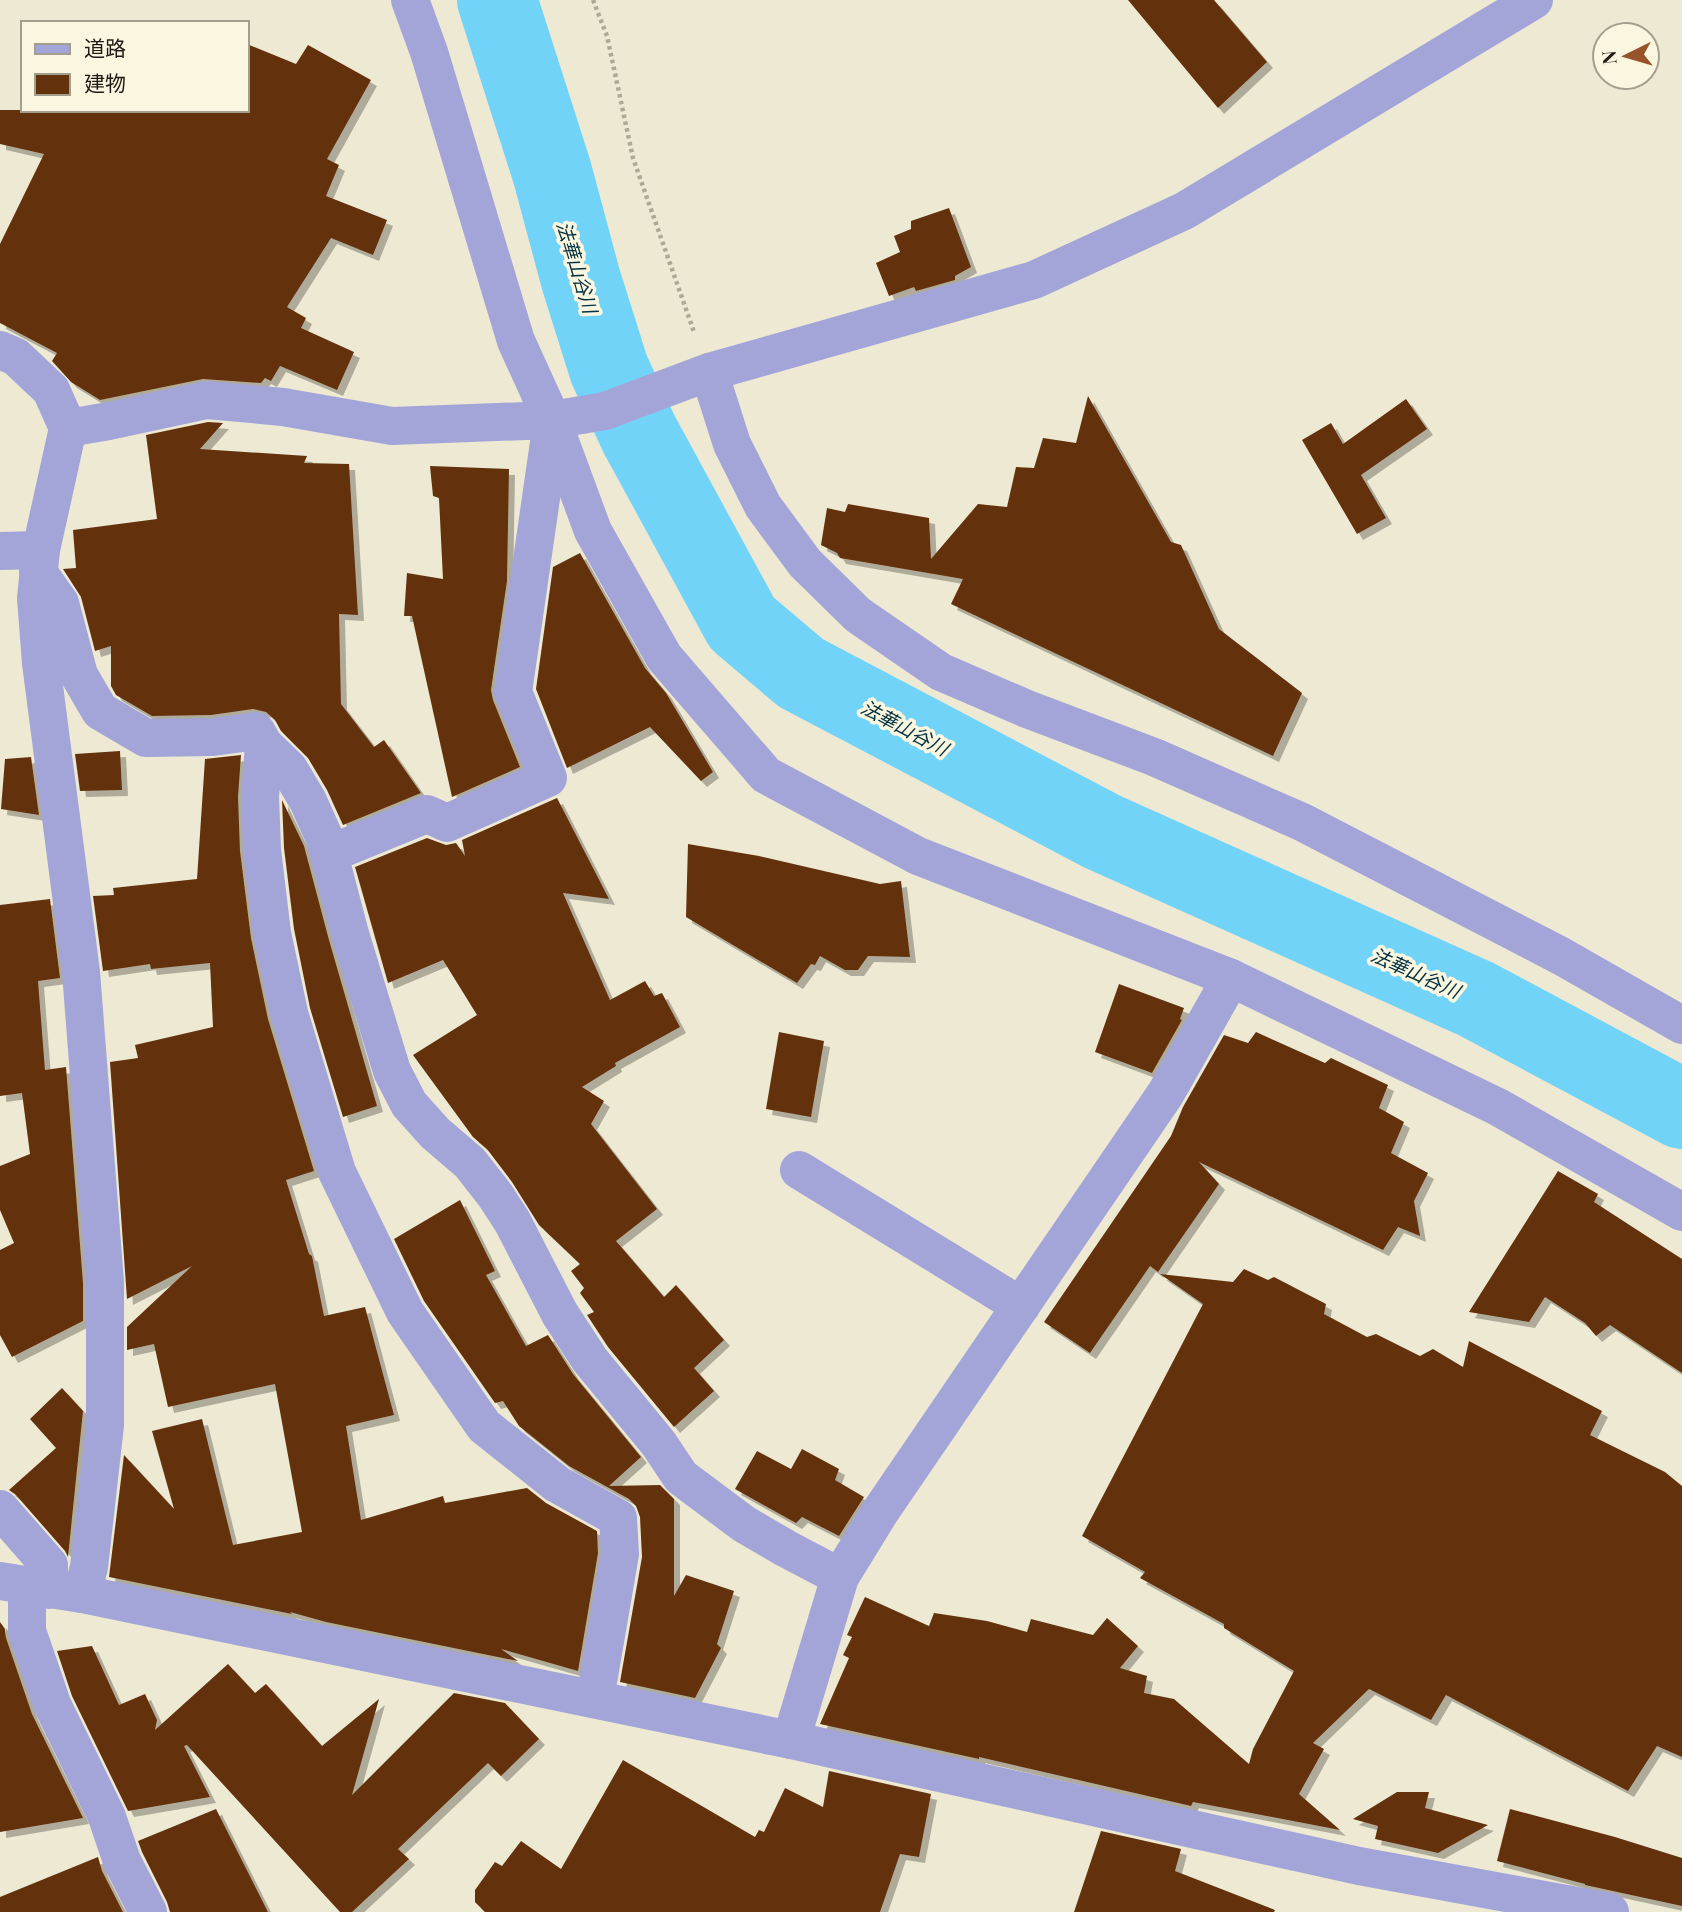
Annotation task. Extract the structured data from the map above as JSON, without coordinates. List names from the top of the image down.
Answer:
{
  "water": ["法華山谷川"],
  "legend": ["道路", "建物"],
  "north": "left"
}
